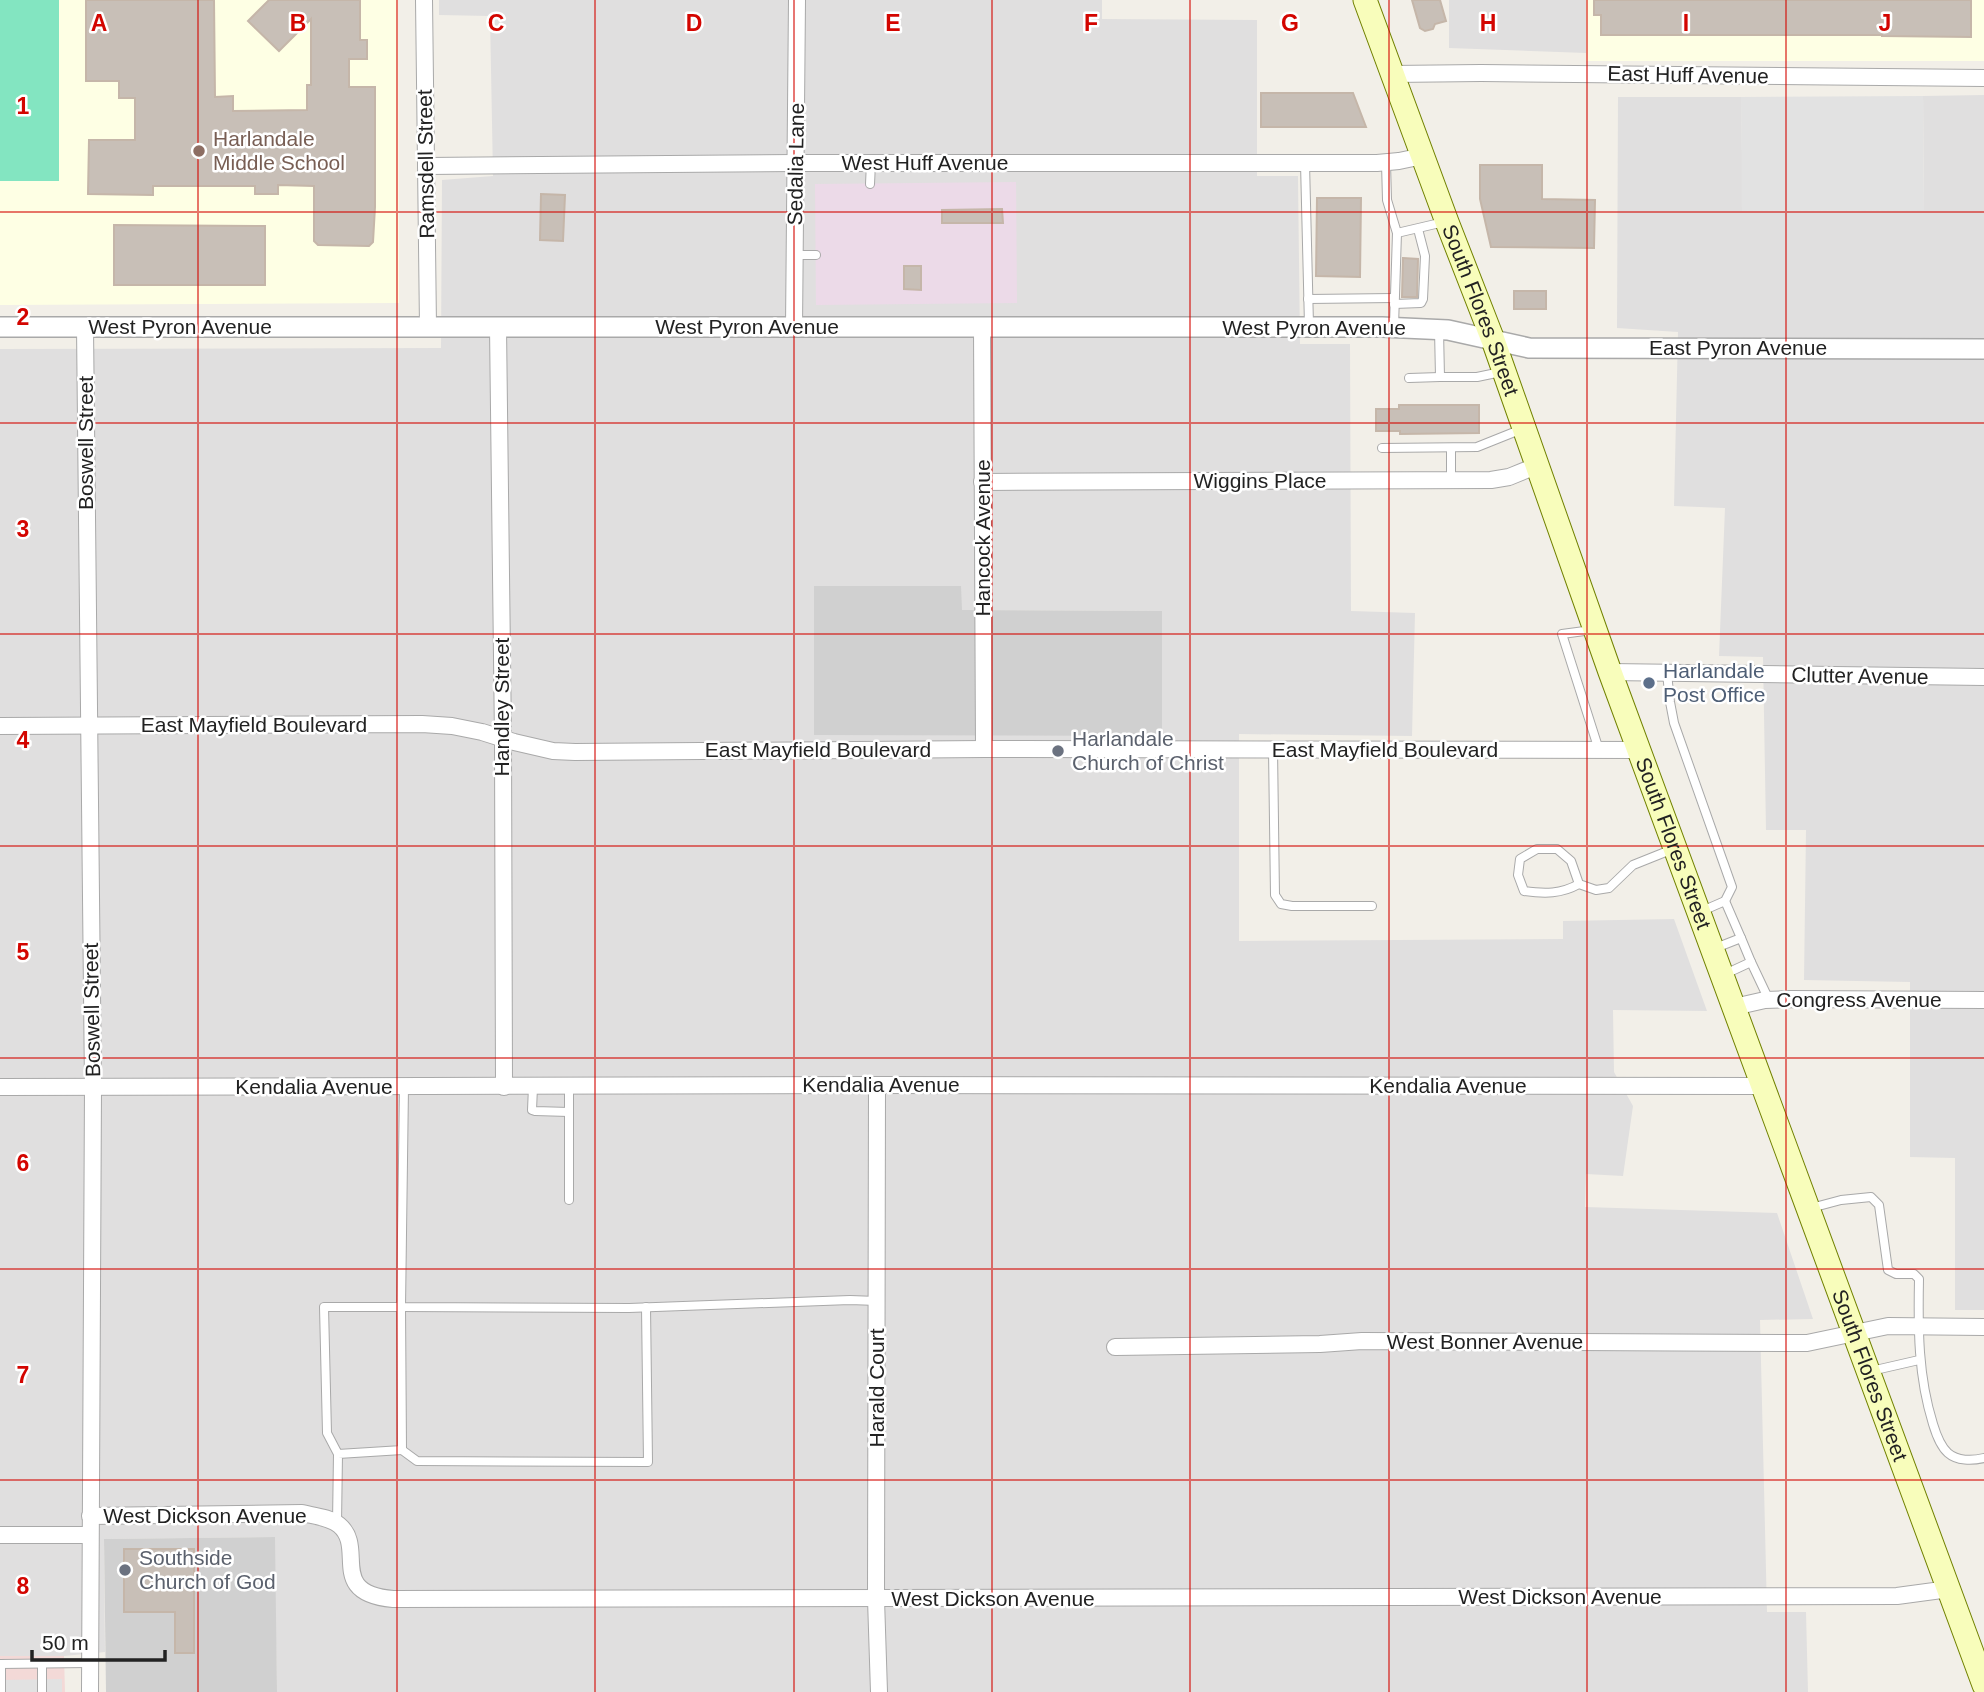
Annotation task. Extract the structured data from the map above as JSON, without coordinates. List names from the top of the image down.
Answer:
{
  "streets": {
    "main road": ["South Flores Street"],
    "street": [
      "East Huff Avenue",
      "West Huff Avenue",
      "Ramsdell Street",
      "Sedalia Lane",
      "West Pyron Avenue",
      "East Pyron Avenue",
      "Boswell Street",
      "Wiggins Place",
      "Hancock Avenue",
      "Clutter Avenue",
      "Handley Street",
      "East Mayfield Boulevard",
      "Congress Avenue",
      "Kendalia Avenue",
      "West Bonner Avenue",
      "Harald Court",
      "West Dickson Avenue"
    ]
  },
  "crossings": [
    ["East Huff Avenue", "South Flores Street"],
    ["West Huff Avenue", "Ramsdell Street"],
    ["West Huff Avenue", "Sedalia Lane"],
    ["West Huff Avenue", "South Flores Street"],
    ["Ramsdell Street", "West Pyron Avenue"],
    ["Sedalia Lane", "West Pyron Avenue"],
    ["South Flores Street", "West Pyron Avenue"],
    ["South Flores Street", "East Pyron Avenue"],
    ["South Flores Street", "Wiggins Place"],
    ["South Flores Street", "Clutter Avenue"],
    ["South Flores Street", "East Mayfield Boulevard"],
    ["South Flores Street", "Congress Avenue"],
    ["South Flores Street", "Kendalia Avenue"],
    ["South Flores Street", "West Bonner Avenue"],
    ["South Flores Street", "West Dickson Avenue"],
    ["West Pyron Avenue", "East Pyron Avenue"],
    ["West Pyron Avenue", "Boswell Street"],
    ["West Pyron Avenue", "Hancock Avenue"],
    ["West Pyron Avenue", "Handley Street"],
    ["Boswell Street", "East Mayfield Boulevard"],
    ["Boswell Street", "Kendalia Avenue"],
    ["Boswell Street", "West Dickson Avenue"],
    ["Wiggins Place", "Hancock Avenue"],
    ["Hancock Avenue", "East Mayfield Boulevard"],
    ["Handley Street", "East Mayfield Boulevard"],
    ["Handley Street", "Kendalia Avenue"],
    ["Kendalia Avenue", "Harald Court"],
    ["Harald Court", "West Dickson Avenue"]
  ],
  "places": [
    "Harlandale Middle School",
    "Harlandale Post Office",
    "Harlandale Church of Christ",
    "Southside Church of God"
  ],
  "scale_bar": "50 m",
  "grid": {
    "columns": [
      "A",
      "B",
      "C",
      "D",
      "E",
      "F",
      "G",
      "H",
      "I",
      "J"
    ],
    "rows": [
      "1",
      "2",
      "3",
      "4",
      "5",
      "6",
      "7",
      "8"
    ]
  }
}
